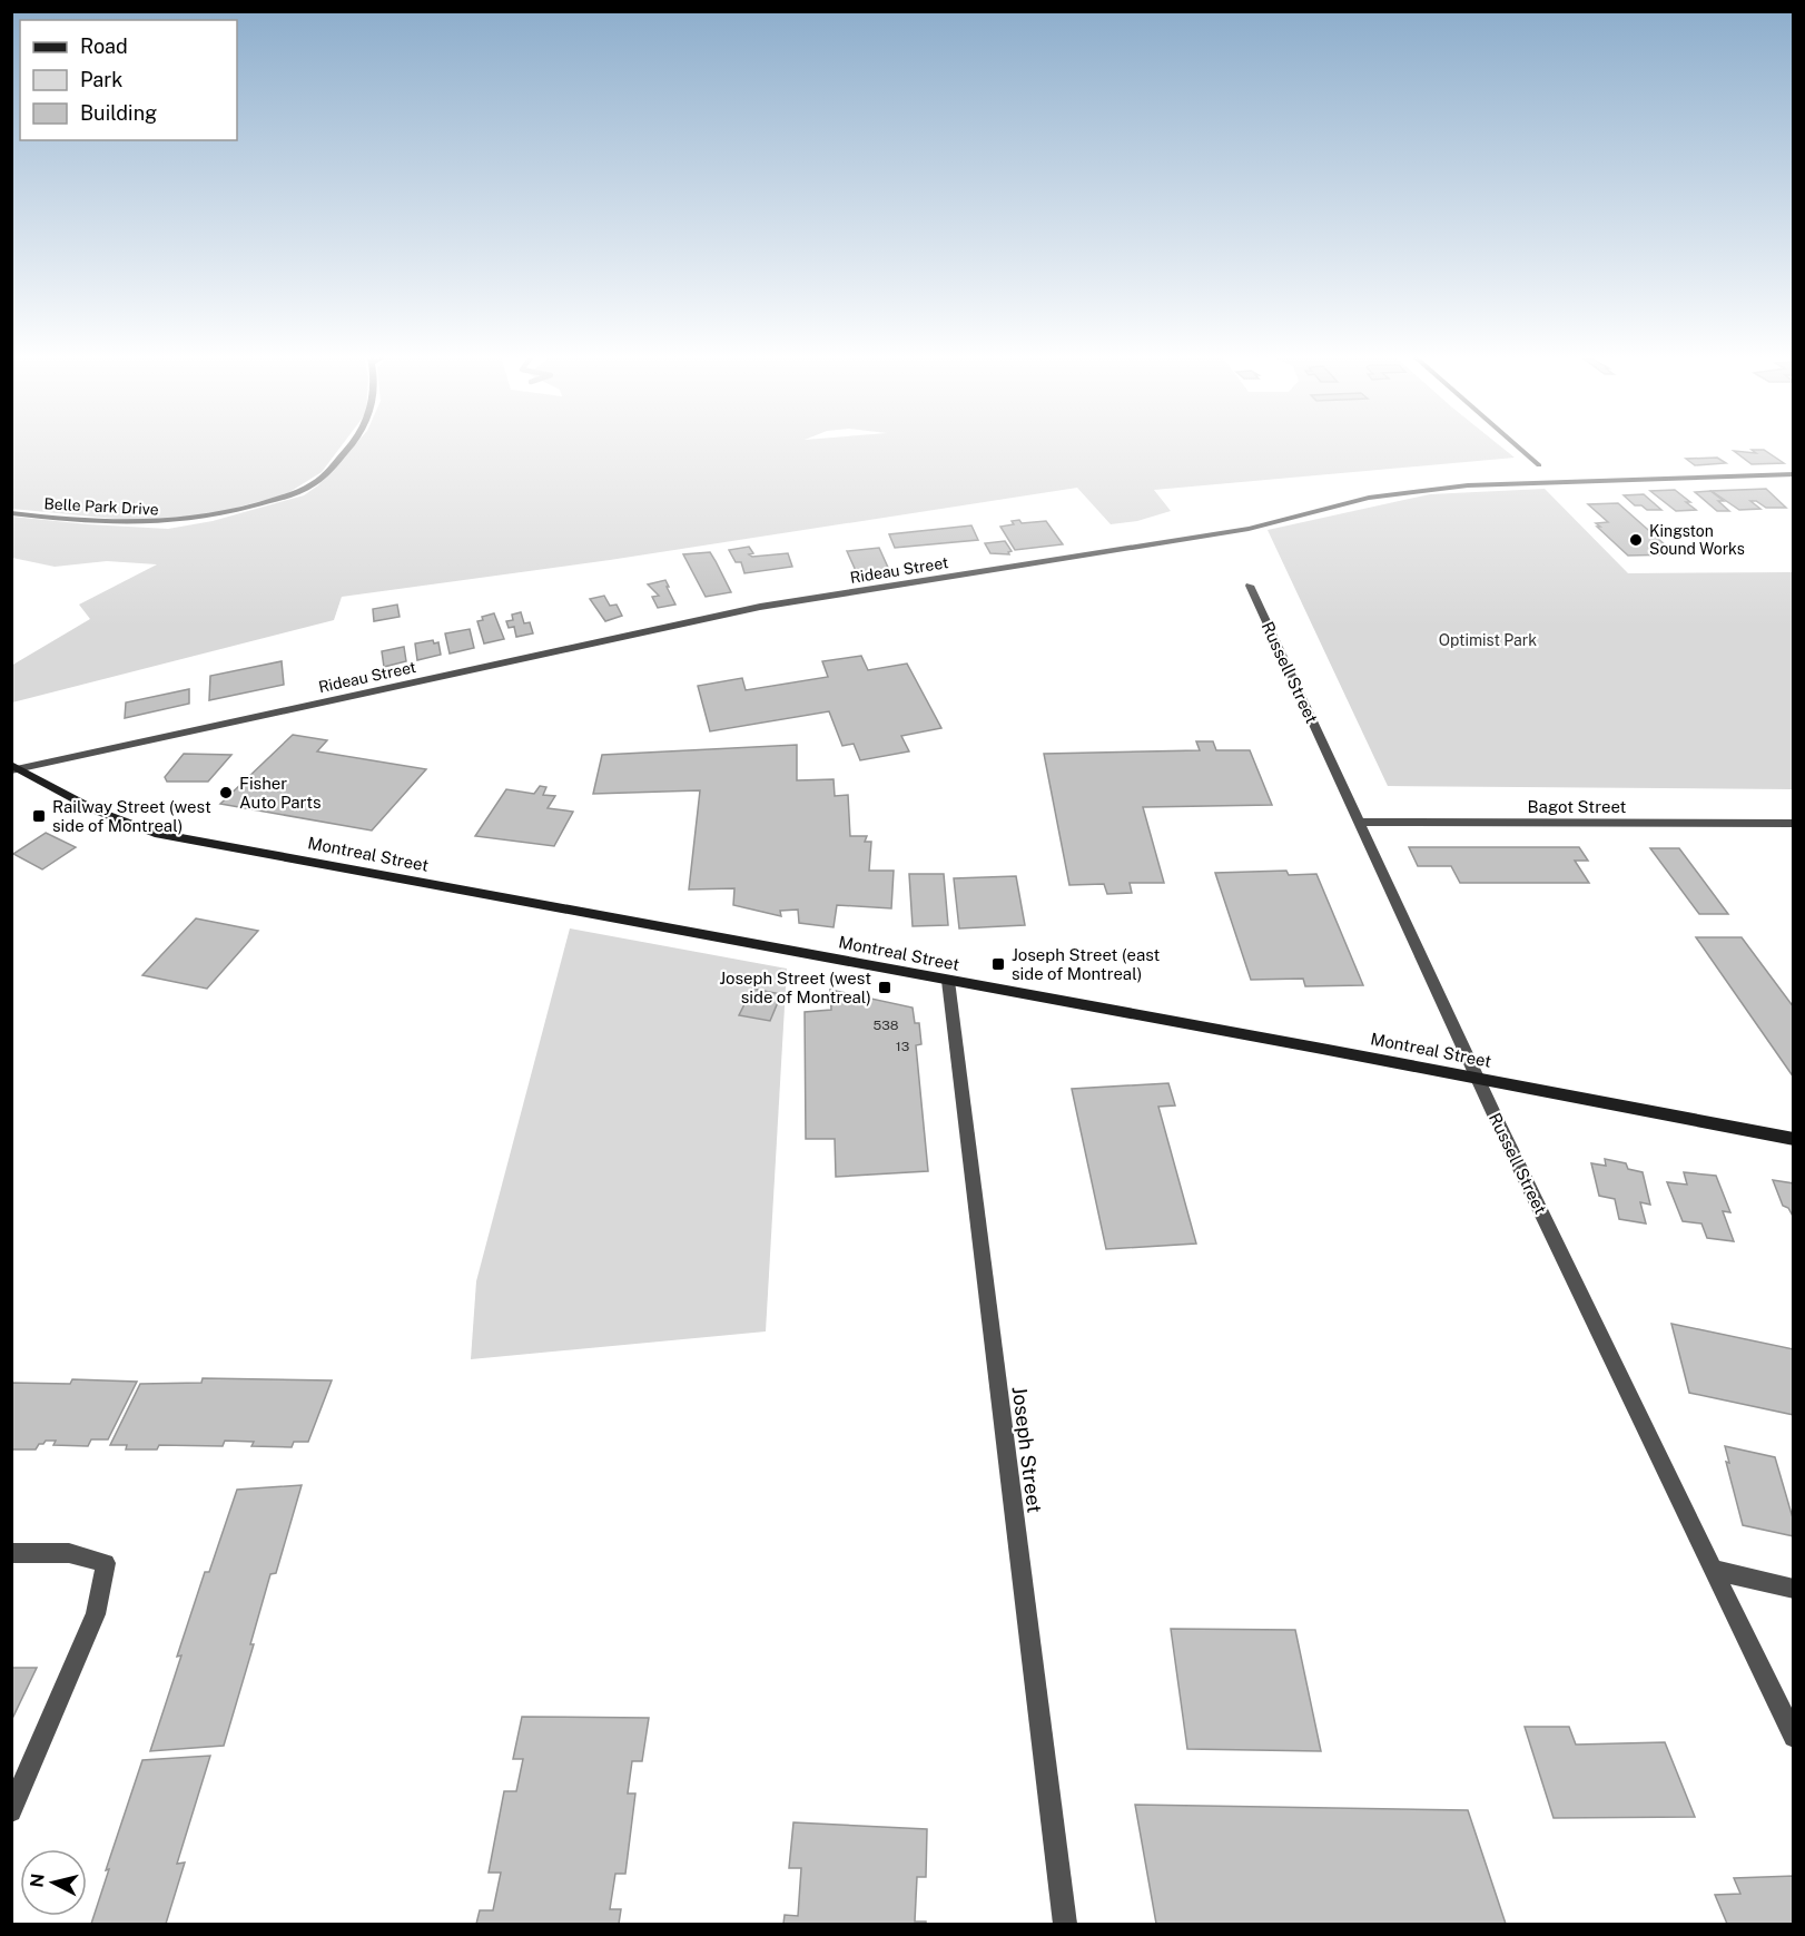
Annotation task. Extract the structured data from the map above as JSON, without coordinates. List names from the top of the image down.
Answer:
{
  "streets": {
    "main road": ["Montreal Street"],
    "street": [
      "Belle Park Drive",
      "Rideau Street",
      "Russell Street",
      "Bagot Street",
      "Joseph Street"
    ]
  },
  "crossings": [
    ["Rideau Street", "Montreal Street"],
    ["Russell Street", "Bagot Street"],
    ["Russell Street", "Montreal Street"],
    ["Montreal Street", "Joseph Street"]
  ],
  "parks": ["Optimist Park"],
  "places": {
    "other": ["Kingston Sound Works", "Fisher Auto Parts"],
    "transit": ["Railway Street (west side of Montreal)", "Joseph Street (east side of Montreal)", "Joseph Street (west side of Montreal)"]
  },
  "house_numbers": ["538", "13"],
  "legend": ["Road", "Park", "Building"],
  "north": "left"
}
